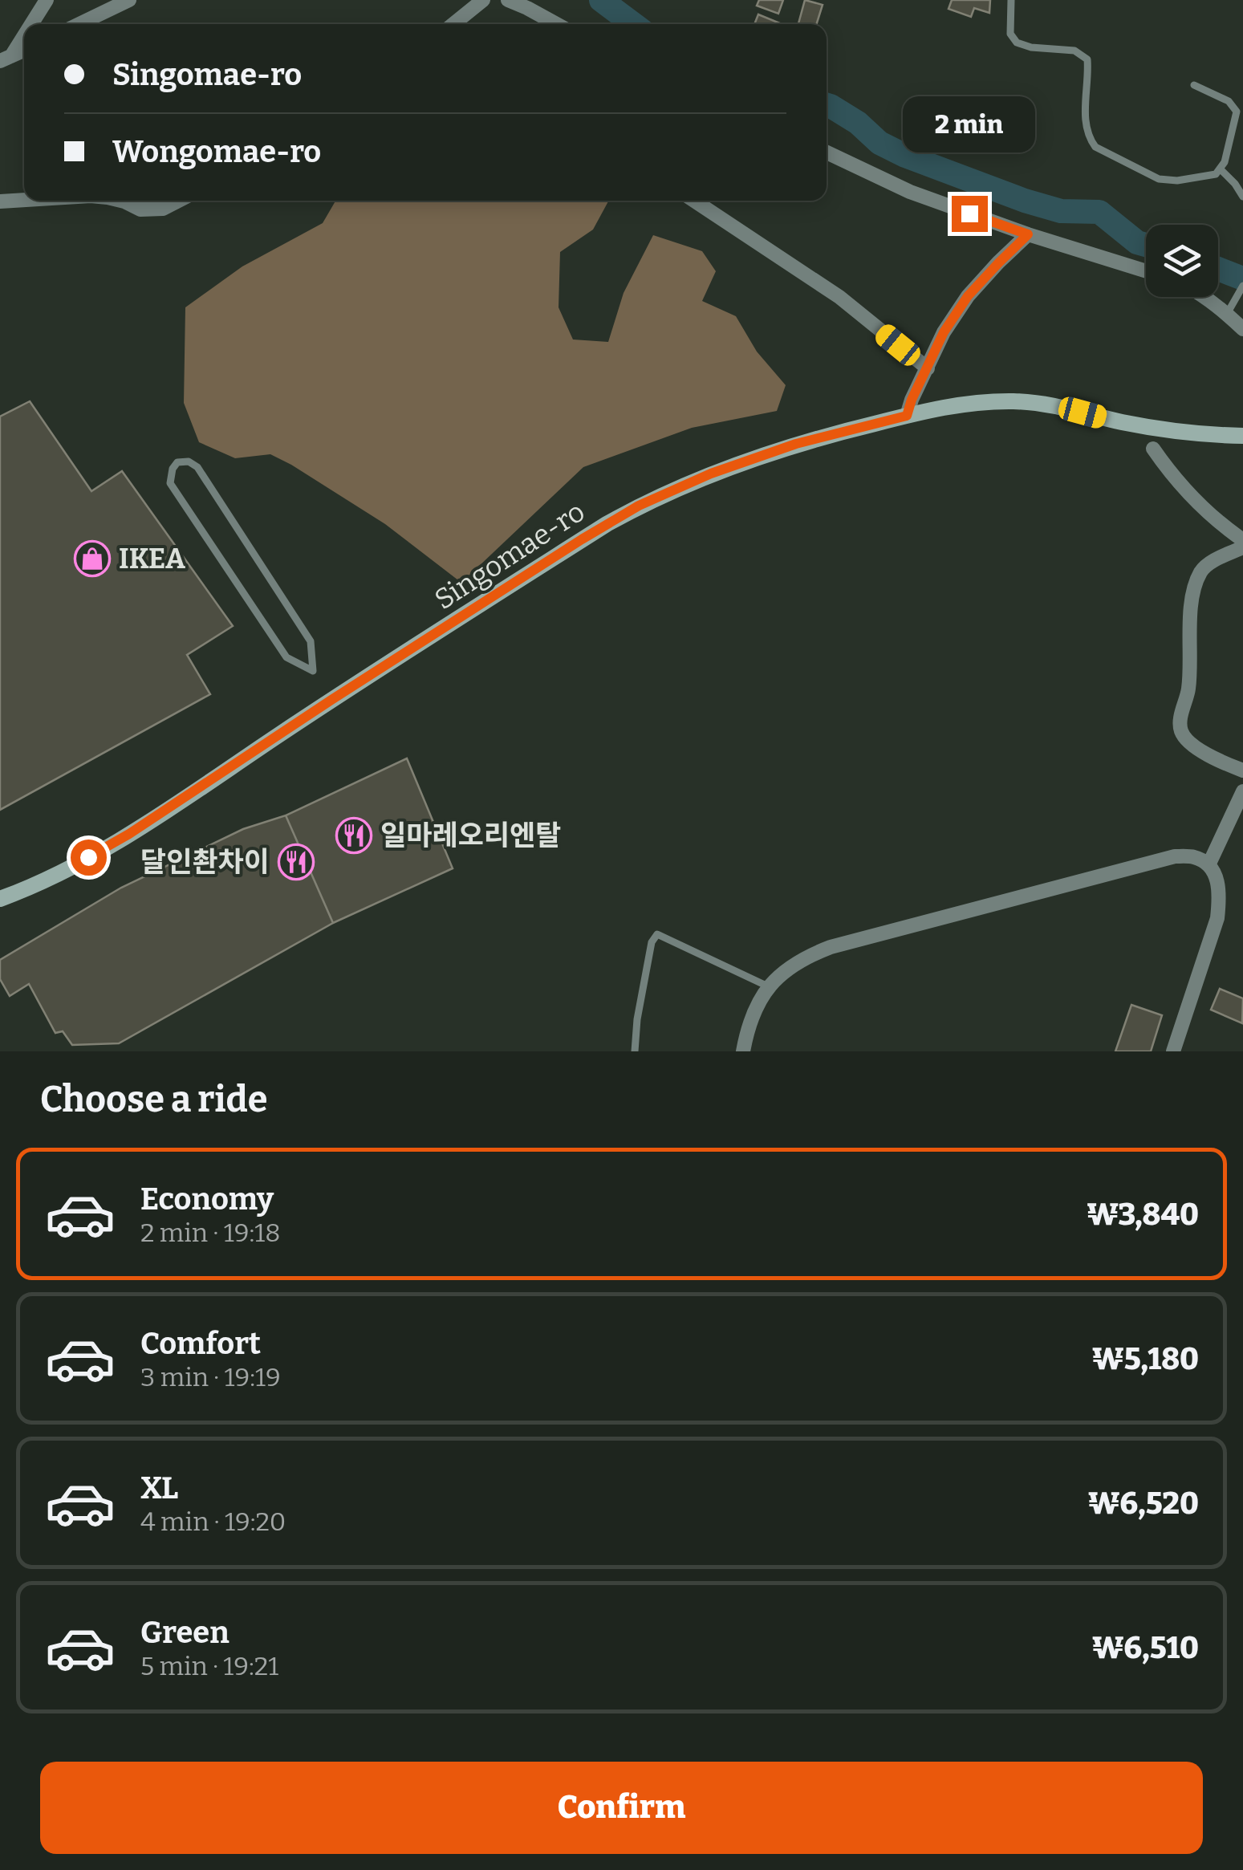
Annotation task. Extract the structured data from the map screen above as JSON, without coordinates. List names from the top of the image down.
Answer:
{
  "streets": {
    "street": ["Singomae-ro"]
  },
  "places": {
    "shop": ["IKEA"],
    "restaurant": ["일마레오리엔탈", "달인촨차이"]
  },
  "page": {
    "banner": ["Singomae-ro", "Wongomae-ro"],
    "bubble": "2 min",
    "heading": "Choose a ride",
    "list": [
      {
        "name": "Economy",
        "note": "2 min · 19:18",
        "value": "₩3,840"
      },
      {
        "name": "Comfort",
        "note": "3 min · 19:19",
        "value": "₩5,180"
      },
      {
        "name": "XL",
        "note": "4 min · 19:20",
        "value": "₩6,520"
      },
      {
        "name": "Green",
        "note": "5 min · 19:21",
        "value": "₩6,510"
      }
    ],
    "buttons": "Confirm"
  }
}
